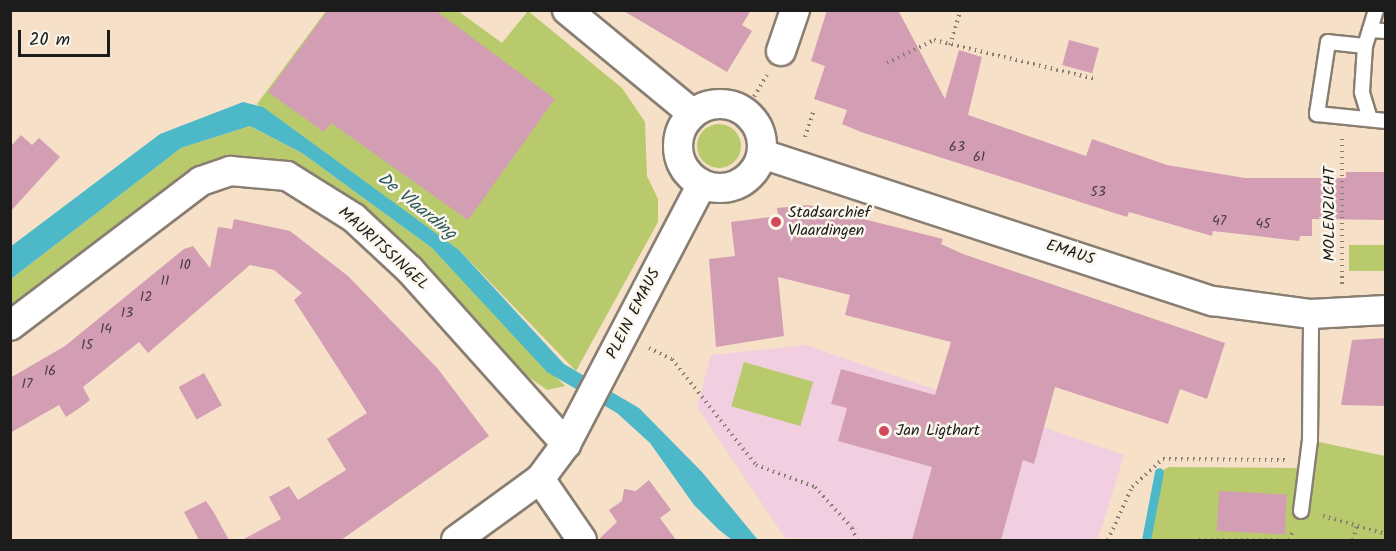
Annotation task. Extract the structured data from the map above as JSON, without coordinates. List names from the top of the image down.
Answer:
{
  "streets": {
    "street": ["MAURITSSINGEL", "EMAUS", "PLEIN EMAUS"],
    "path": ["MOLENZICHT"]
  },
  "crossings": [
    ["MOLENZICHT", "EMAUS"],
    ["MAURITSSINGEL", "PLEIN EMAUS"],
    ["EMAUS", "PLEIN EMAUS"]
  ],
  "water": ["De Vlaarding"],
  "places": ["Stadsarchief Vlaardingen", "Jan Ligthart"],
  "house_numbers": [
    "63",
    "61",
    "53",
    "47",
    "45",
    "10",
    "11",
    "12",
    "13",
    "14",
    "15",
    "16",
    "17"
  ],
  "scale_bar": "20 m"
}
